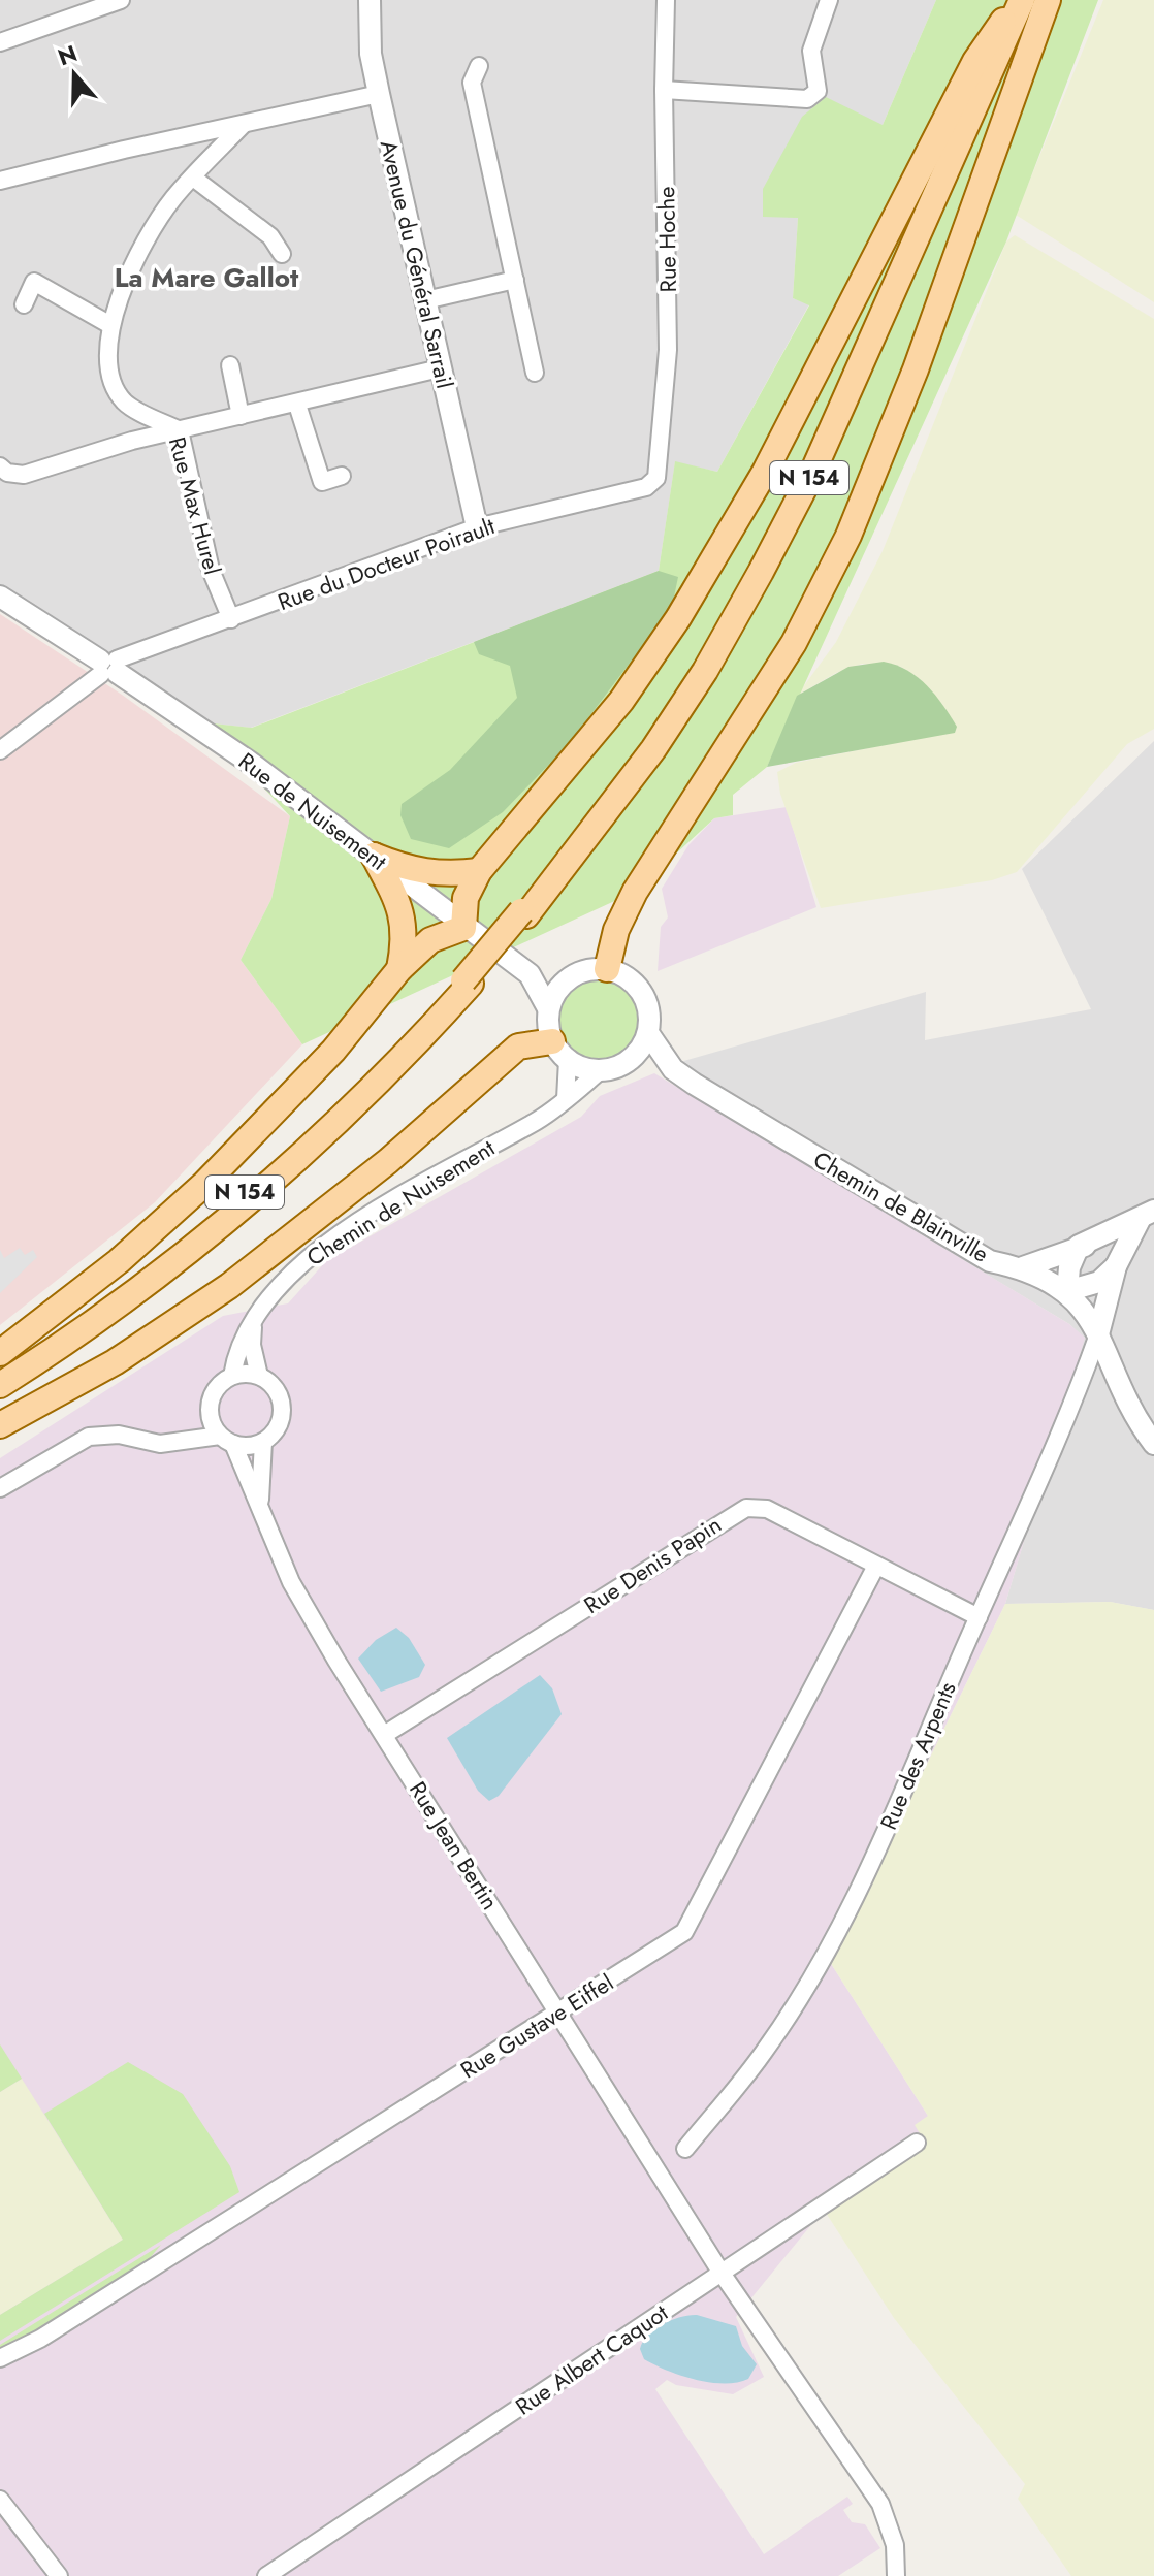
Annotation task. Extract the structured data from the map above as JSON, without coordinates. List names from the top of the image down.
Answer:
{
  "streets": {
    "main road": ["N 154"],
    "street": [
      "Rue Hoche",
      "Avenue du Général Sarrail",
      "Rue Max Hurel",
      "Rue du Docteur Poirault",
      "Rue de Nuisement",
      "Chemin de Nuisement",
      "Chemin de Blainville",
      "Rue Denis Papin",
      "Rue des Arpents",
      "Rue Jean Bertin",
      "Rue Gustave Eiffel",
      "Rue Albert Caquot"
    ]
  },
  "crossings": [
    ["Rue Hoche", "Rue du Docteur Poirault"],
    ["Avenue du Général Sarrail", "Rue du Docteur Poirault"],
    ["Rue Max Hurel", "Rue du Docteur Poirault"],
    ["Rue du Docteur Poirault", "Rue de Nuisement"],
    ["Rue de Nuisement", "Chemin de Nuisement"],
    ["Rue de Nuisement", "Chemin de Blainville"],
    ["Chemin de Nuisement", "Chemin de Blainville"],
    ["Chemin de Nuisement", "Rue Jean Bertin"],
    ["Chemin de Blainville", "Rue des Arpents"],
    ["Rue Denis Papin", "Rue des Arpents"],
    ["Rue Denis Papin", "Rue Jean Bertin"],
    ["Rue Denis Papin", "Rue Gustave Eiffel"],
    ["Rue Jean Bertin", "Rue Gustave Eiffel"],
    ["Rue Jean Bertin", "Rue Albert Caquot"]
  ],
  "districts": ["La Mare Gallot"],
  "north": "top"
}
